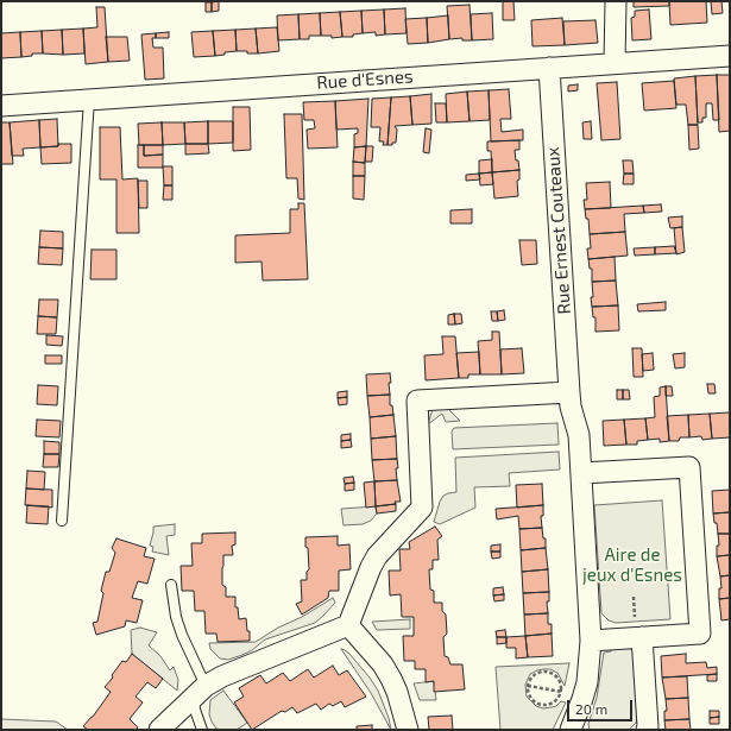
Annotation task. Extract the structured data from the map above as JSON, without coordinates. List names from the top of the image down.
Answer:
{
  "streets": {
    "street": ["Rue d'Esnes", "Rue Ernest Couteaux"]
  },
  "crossings": [
    ["Rue d'Esnes", "Rue Ernest Couteaux"]
  ],
  "parks": ["Aire de jeux d'Esnes"],
  "scale_bar": "20 m"
}
